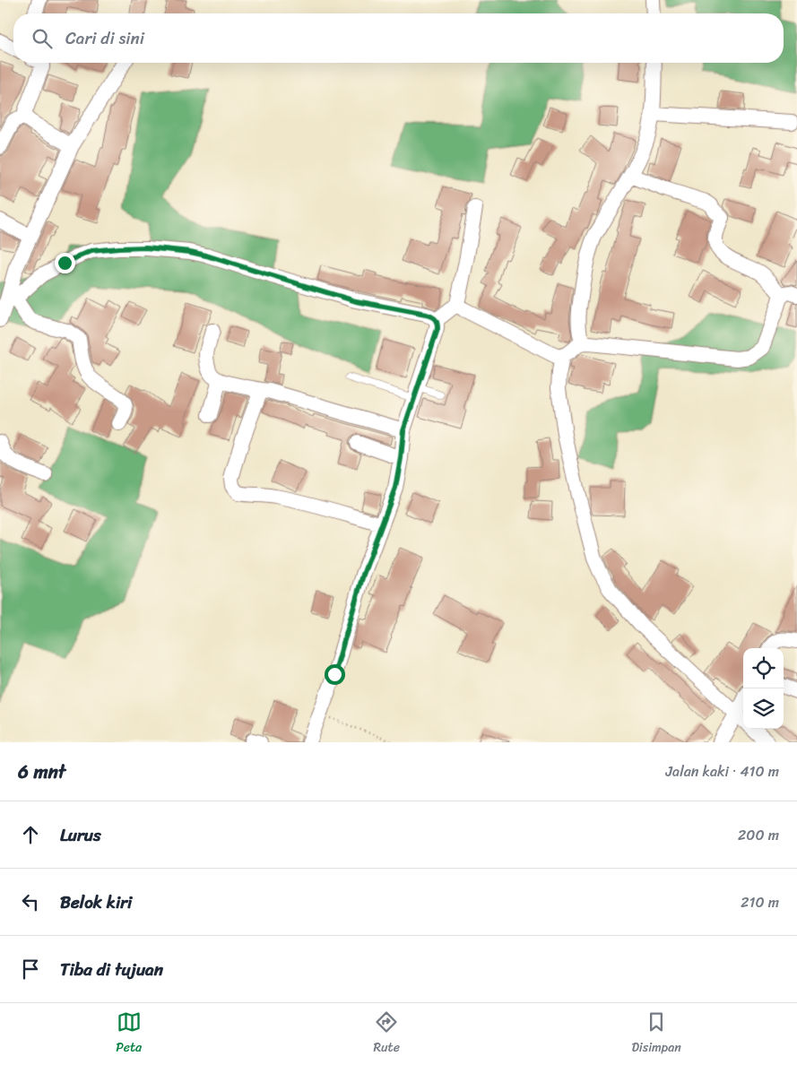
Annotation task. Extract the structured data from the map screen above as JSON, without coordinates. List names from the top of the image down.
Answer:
{
  "page": {
    "search": "Cari di sini",
    "heading": ["6 mnt", "Jalan kaki · 410 m"],
    "list": [
      ["Lurus", "200 m"],
      ["Belok kiri", "210 m"],
      "Tiba di tujuan"
    ],
    "nav": ["Peta", "Rute", "Disimpan"]
  }
}
